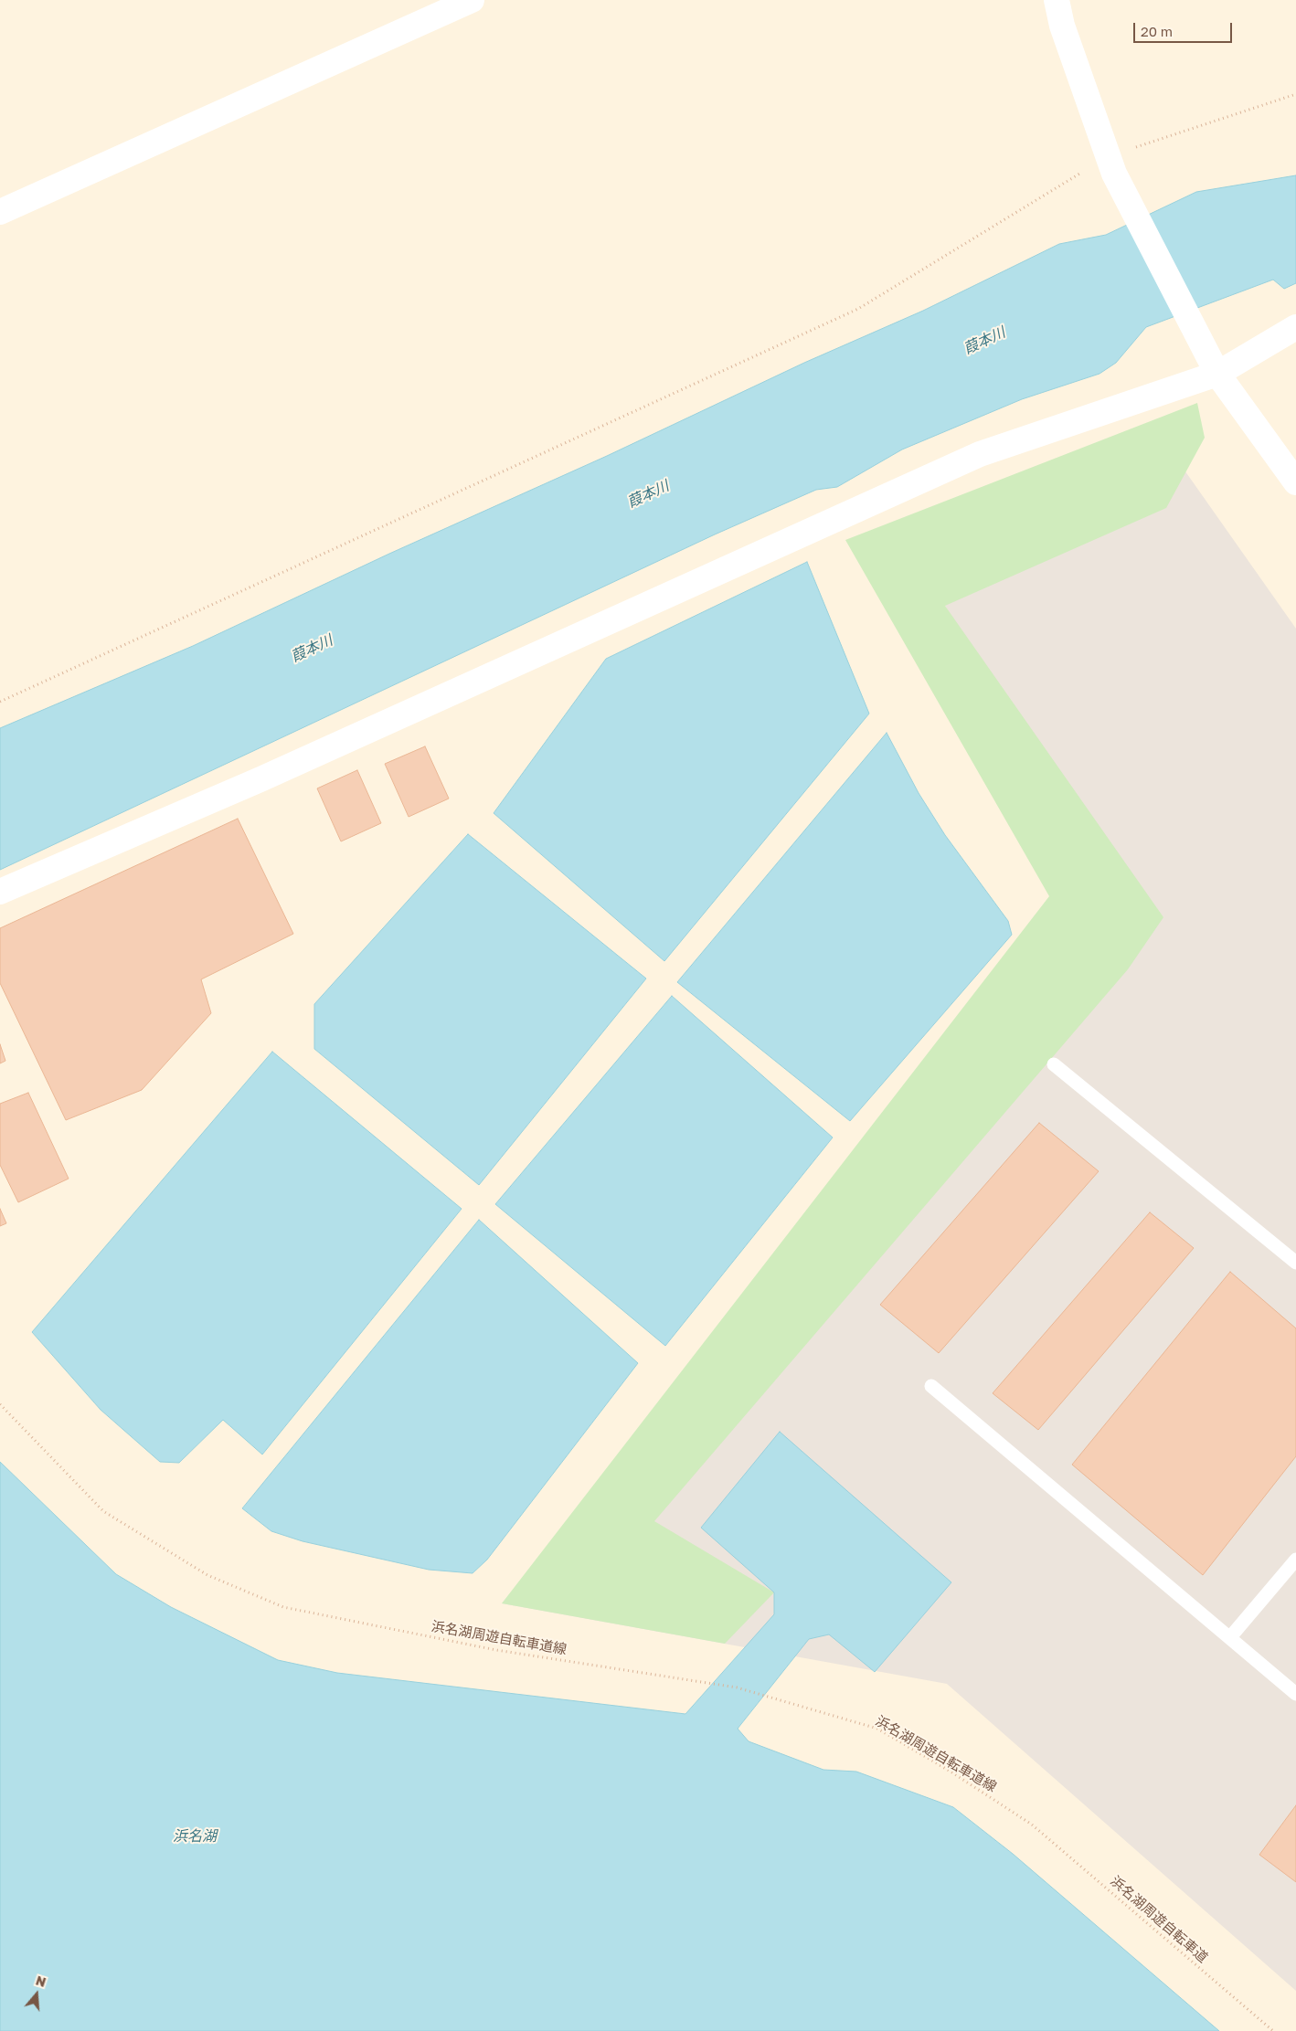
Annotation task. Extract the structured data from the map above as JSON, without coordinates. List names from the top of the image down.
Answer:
{
  "streets": {
    "path": ["浜名湖周遊自転車道線", "浜名湖周遊自転車道"]
  },
  "crossings": [
    ["浜名湖周遊自転車道線", "浜名湖周遊自転車道"]
  ],
  "water": ["葭本川", "浜名湖"],
  "scale_bar": "20 m",
  "north": "top"
}
